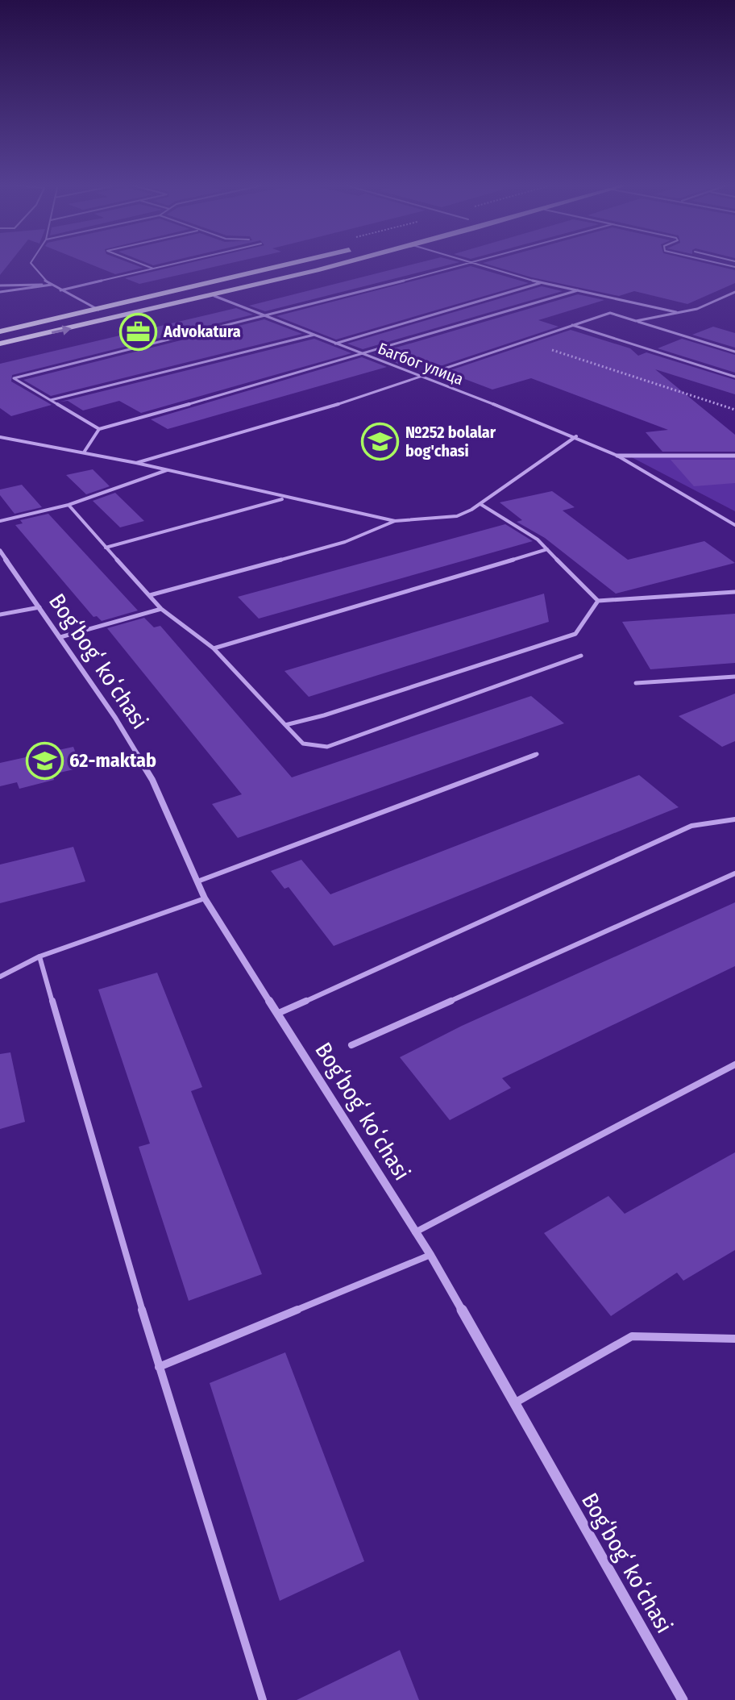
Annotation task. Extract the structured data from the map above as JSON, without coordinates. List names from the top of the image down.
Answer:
{
  "streets": {
    "street": ["Bogʻbogʻ koʻchasi"],
    "lane": ["Багбог улица"]
  },
  "places": {
    "office": ["Advokatura"],
    "school or university": ["№252 bolalar bog'chasi", "62-maktab"]
  }
}
